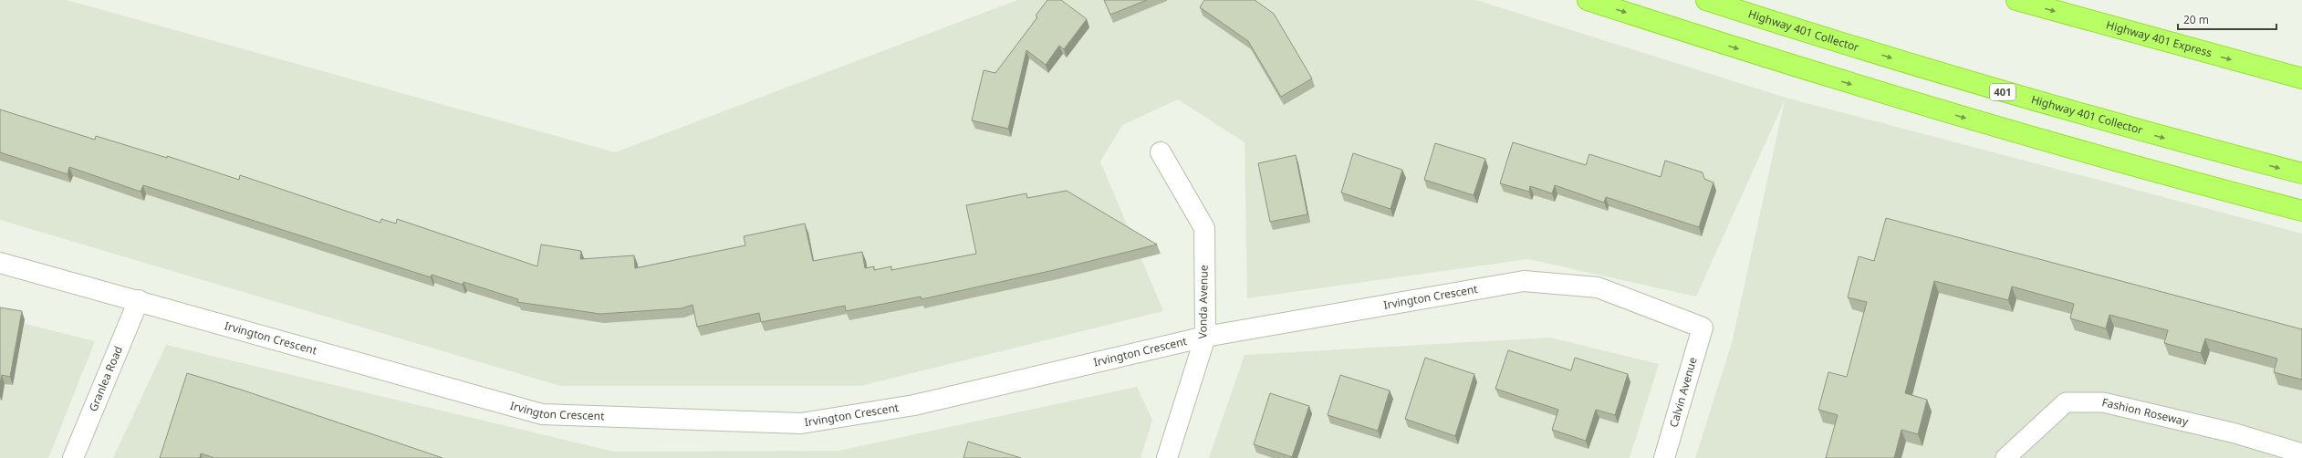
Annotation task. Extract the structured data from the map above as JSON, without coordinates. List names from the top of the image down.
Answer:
{
  "streets": {
    "highway": ["Highway 401 Collector", "Highway 401 Express", "401"],
    "street": [
      "Irvington Crescent",
      "Vonda Avenue",
      "Granlea Road",
      "Calvin Avenue"
    ],
    "lane": ["Fashion Roseway"]
  },
  "crossings": [
    ["Irvington Crescent", "Vonda Avenue"],
    ["Irvington Crescent", "Granlea Road"],
    ["Irvington Crescent", "Calvin Avenue"]
  ],
  "scale_bar": "20 m"
}
